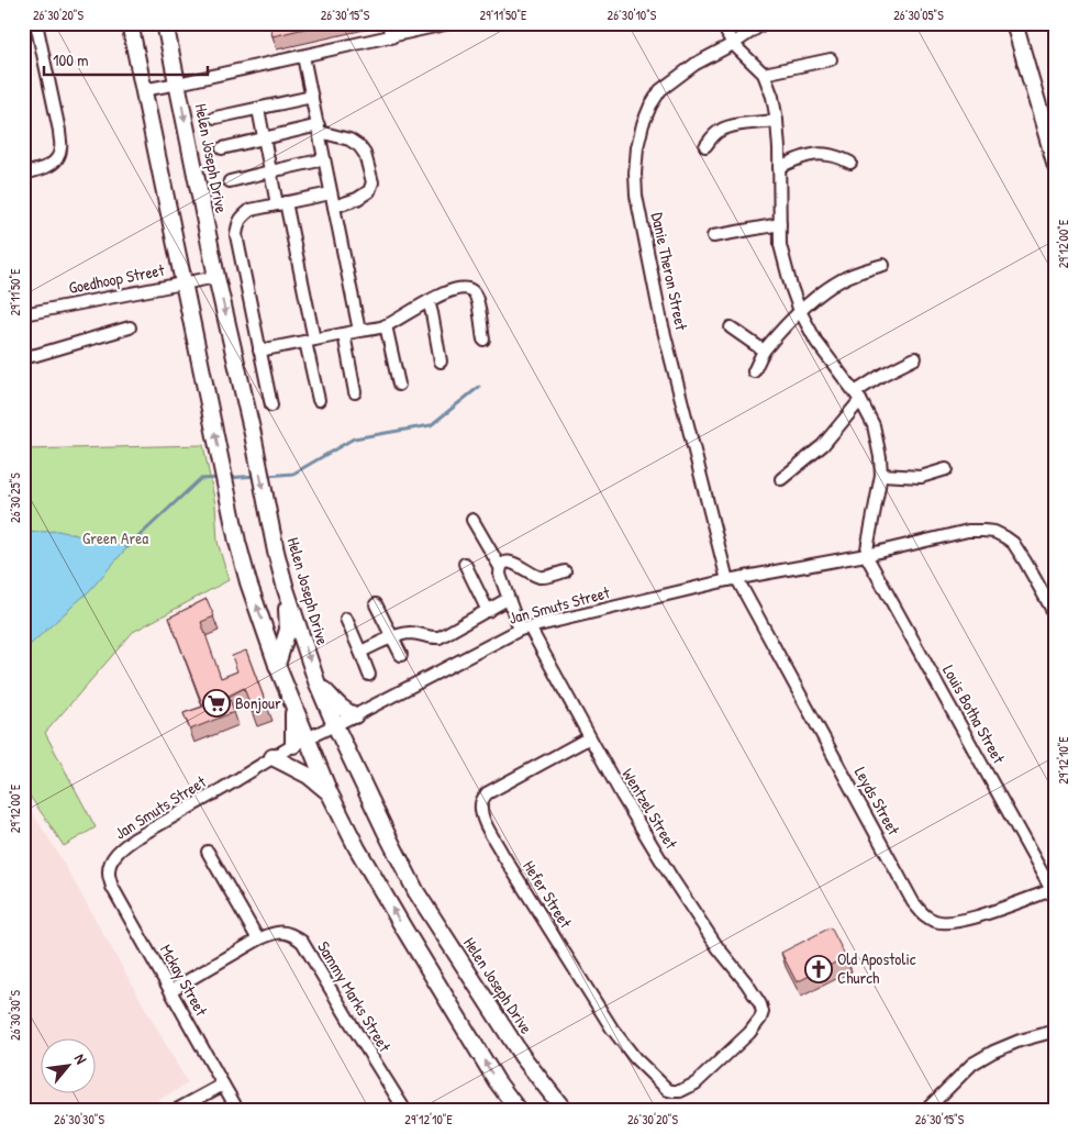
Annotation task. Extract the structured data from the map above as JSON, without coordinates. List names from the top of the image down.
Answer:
{
  "streets": {
    "street": [
      "Helen Joseph Drive",
      "Danie Theron Street",
      "Goedhoop Street",
      "Jan Smuts Street",
      "Louis Botha Street",
      "Leyds Street",
      "Wentzel Street",
      "Hefer Street",
      "Mckay Street",
      "Sammy Marks Street"
    ]
  },
  "crossings": [
    ["Helen Joseph Drive", "Goedhoop Street"],
    ["Helen Joseph Drive", "Jan Smuts Street"],
    ["Danie Theron Street", "Jan Smuts Street"],
    ["Danie Theron Street", "Leyds Street"],
    ["Jan Smuts Street", "Louis Botha Street"],
    ["Jan Smuts Street", "Leyds Street"],
    ["Jan Smuts Street", "Wentzel Street"],
    ["Jan Smuts Street", "Mckay Street"],
    ["Louis Botha Street", "Leyds Street"],
    ["Wentzel Street", "Hefer Street"],
    ["Mckay Street", "Sammy Marks Street"]
  ],
  "parks": ["Green Area"],
  "places": {
    "supermarket": ["Bonjour"],
    "church": ["Old Apostolic Church"]
  },
  "scale_bar": "100 m",
  "north": "top right",
  "coordinates": [
    "26°30'20\"S",
    "26°30'15\"S",
    "29°11'50\"E",
    "26°30'10\"S",
    "26°30'05\"S",
    "29°12'00\"E",
    "26°30'25\"S",
    "29°12'10\"E",
    "26°30'30\"S"
  ]
}
